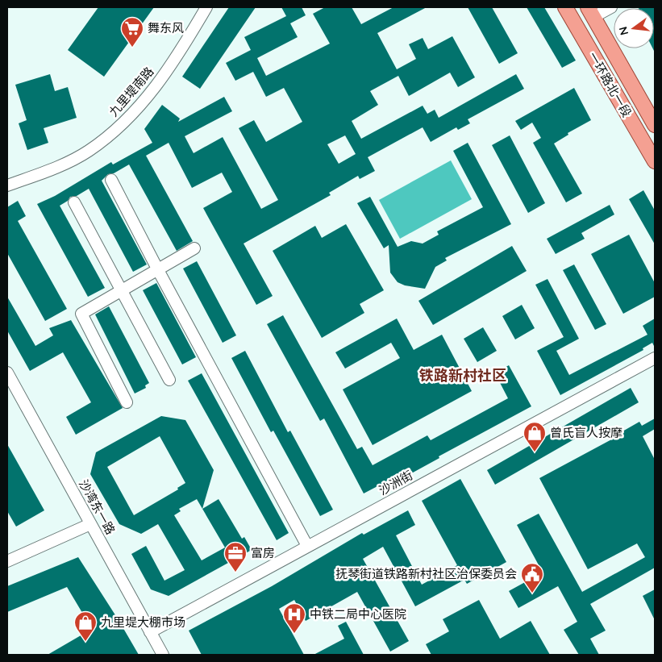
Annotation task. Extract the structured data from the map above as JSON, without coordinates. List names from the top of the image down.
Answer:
{
  "streets": {
    "main road": ["一环路北一段"],
    "street": ["九里堤南路", "沙洲街", "沙湾东一路"]
  },
  "crossings": [
    ["沙洲街", "沙湾东一路"]
  ],
  "districts": ["铁路新村社区"],
  "places": {
    "supermarket": ["舞东风"],
    "shop": ["曾氏盲人按摩", "九里堤大棚市场"],
    "office": ["富房"],
    "public building": ["抚琴街道铁路新村社区治保委员会"],
    "hospital": ["中铁二局中心医院"]
  },
  "north": "left"
}
